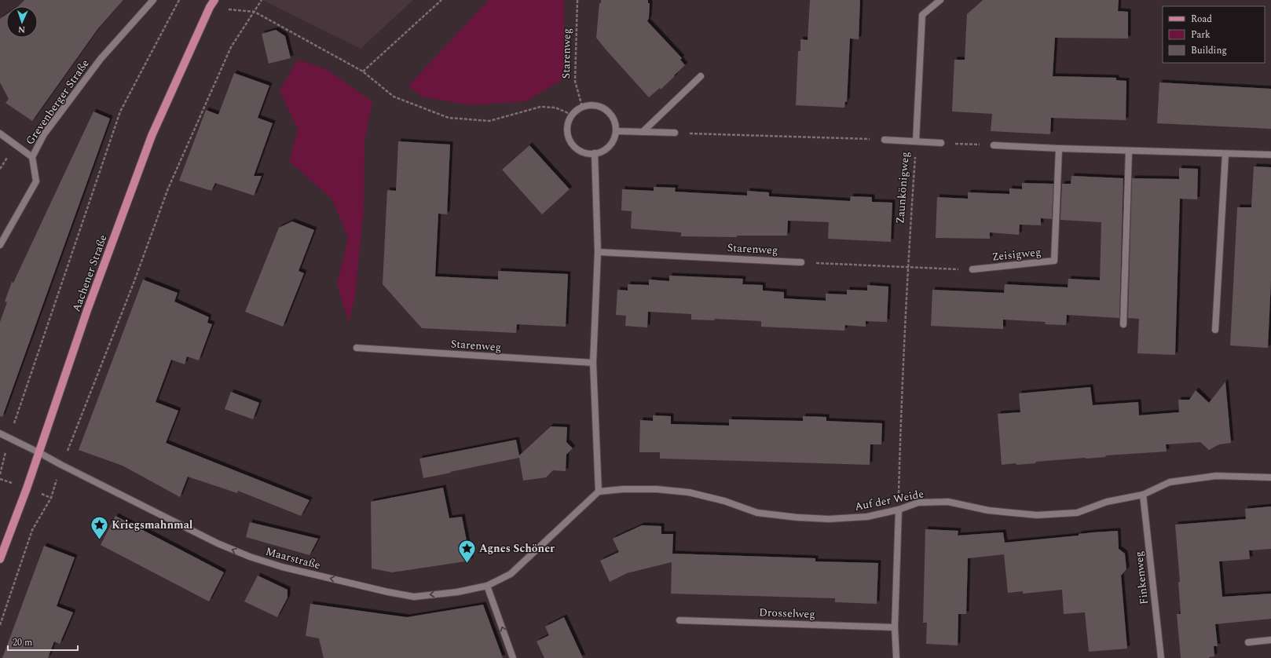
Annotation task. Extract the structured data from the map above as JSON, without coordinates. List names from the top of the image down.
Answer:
{
  "streets": {
    "main road": ["Aachener Straße"],
    "street": [
      "Starenweg",
      "Grevenberger Straße",
      "Zaunkönigweg",
      "Zeisigweg",
      "Auf der Weide",
      "Maarstraße",
      "Finkenweg",
      "Drosselweg"
    ]
  },
  "crossings": [
    ["Zaunkönigweg", "Auf der Weide"],
    ["Aachener Straße", "Maarstraße"],
    ["Auf der Weide", "Finkenweg"]
  ],
  "one_way": ["Maarstraße"],
  "places": {
    "place": ["Kriegsmahnmal", "Agnes Schöner"]
  },
  "legend": ["Road", "Park", "Building"],
  "scale_bar": "20 m",
  "north": "bottom"
}
